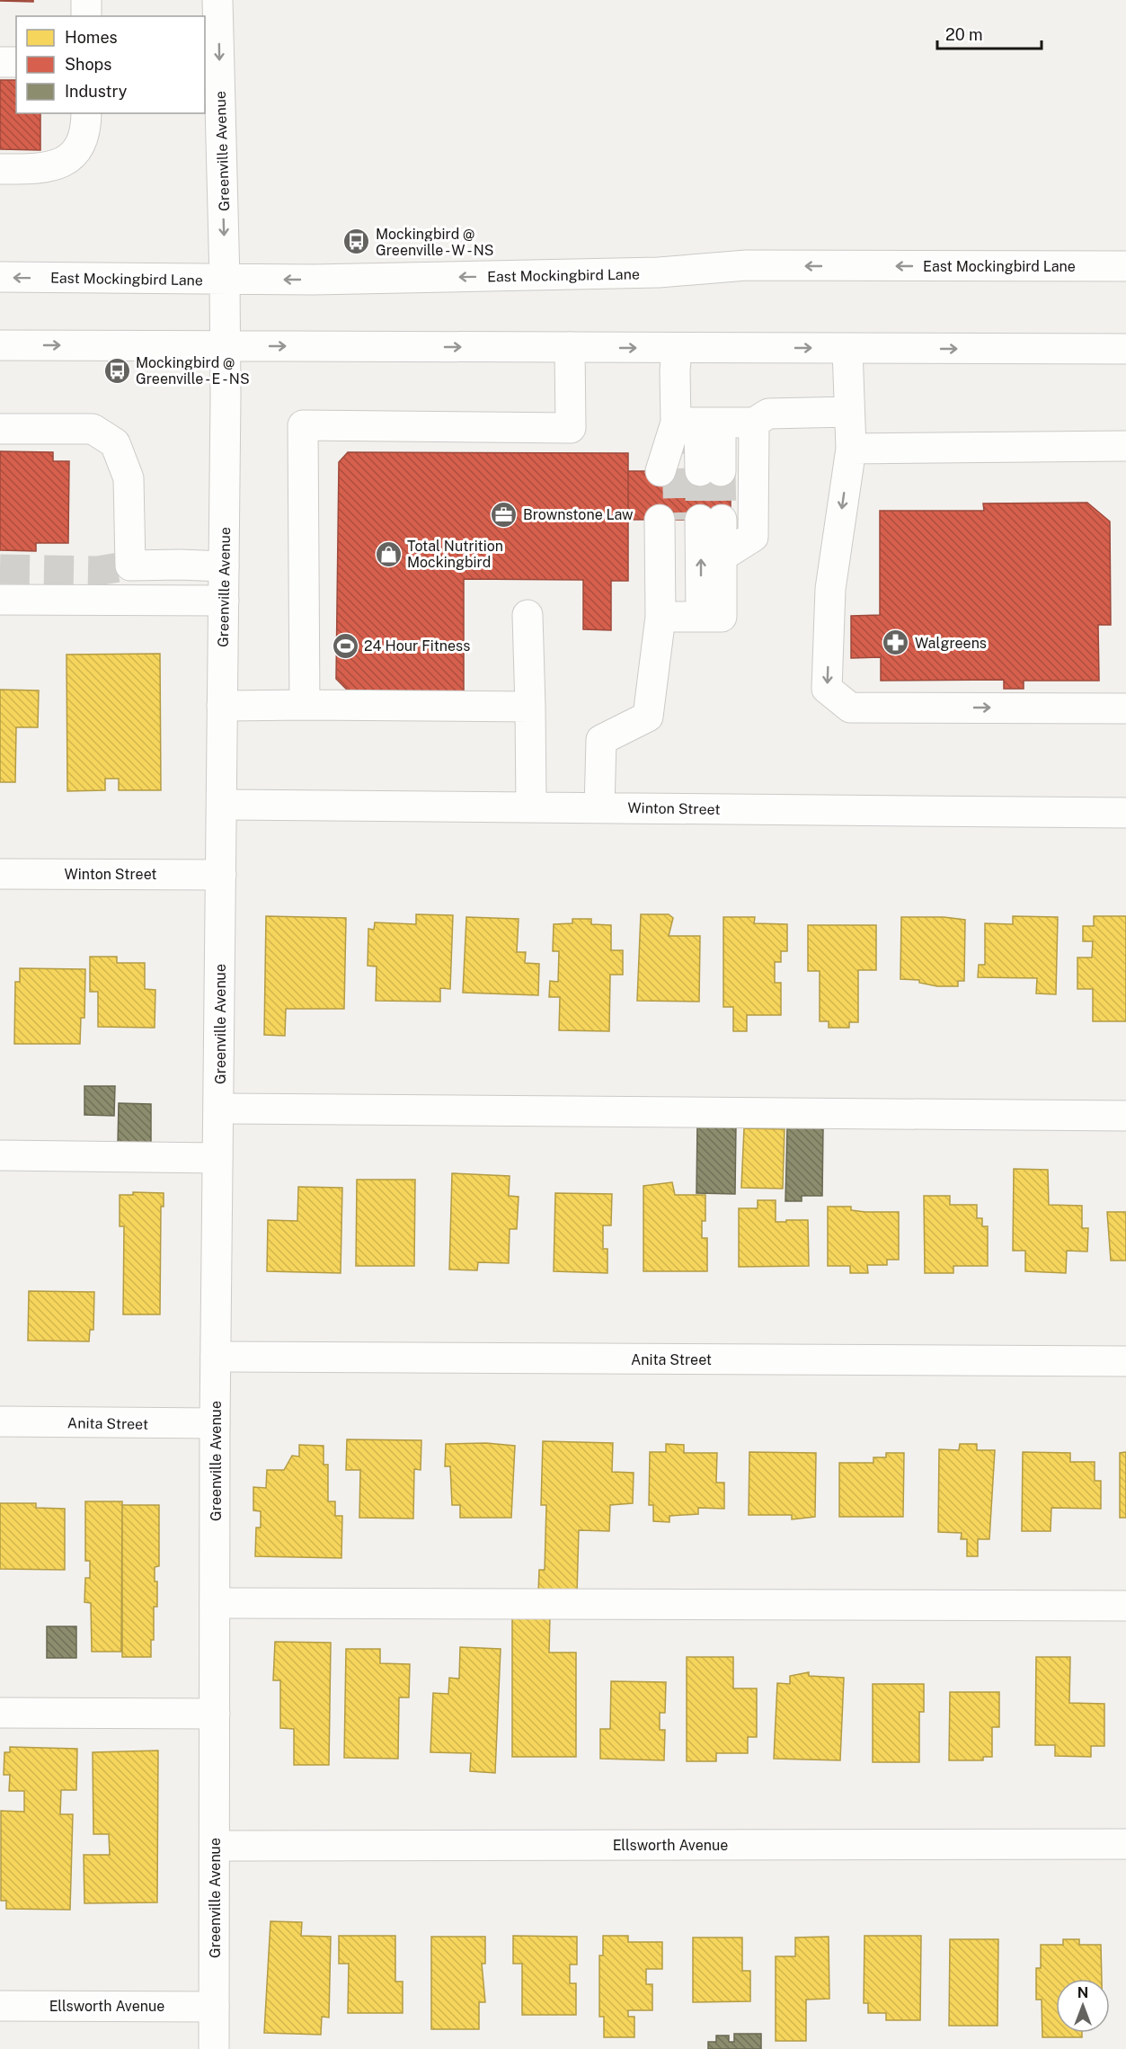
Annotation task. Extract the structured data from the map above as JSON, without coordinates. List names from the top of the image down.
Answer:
{
  "streets": {
    "main road": [
      "Greenville Avenue",
      "East Mockingbird Lane",
      "Winton Street",
      "Anita Street",
      "Ellsworth Avenue"
    ]
  },
  "crossings": [
    ["Greenville Avenue", "East Mockingbird Lane"],
    ["Greenville Avenue", "Winton Street"],
    ["Greenville Avenue", "Anita Street"],
    ["Greenville Avenue", "Ellsworth Avenue"]
  ],
  "places": {
    "bus stop": ["Mockingbird @ Greenville - W - NS", "Mockingbird @ Greenville - E - NS"],
    "office": ["Brownstone Law"],
    "shop": ["Total Nutrition Mockingbird"],
    "pharmacy": ["Walgreens"],
    "sports": ["24 Hour Fitness"]
  },
  "legend": ["Homes", "Shops", "Industry"],
  "scale_bar": "20 m",
  "north": "top"
}
